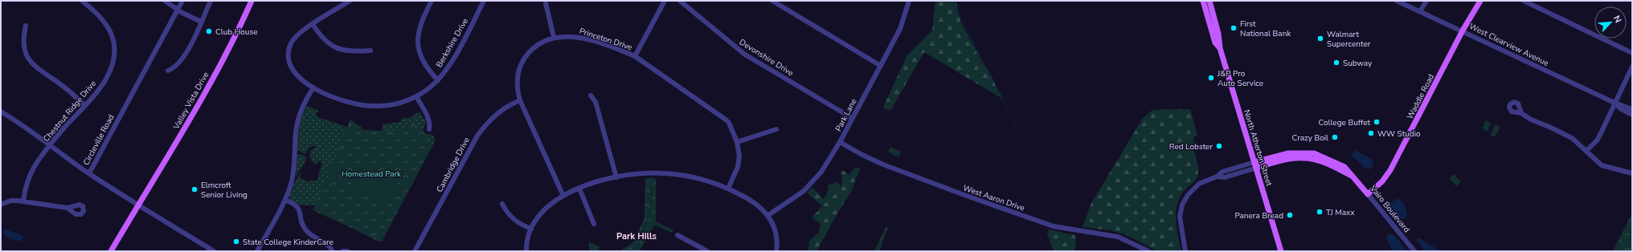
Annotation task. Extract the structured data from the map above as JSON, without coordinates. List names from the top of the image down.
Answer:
{
  "streets": {
    "main road": [
      "Waddle Road",
      "Valley Vista Drive",
      "North Atherton Street",
      "Vairo Boulevard"
    ],
    "street": [
      "Princeton Drive",
      "Berkshire Drive",
      "West Clearview Avenue",
      "Devonshire Drive",
      "Chestnut Ridge Drive",
      "Park Lane",
      "Circleville Road",
      "Cambridge Drive",
      "West Aaron Drive"
    ]
  },
  "crossings": [
    ["Princeton Drive", "Cambridge Drive"],
    ["West Clearview Avenue", "Waddle Road"],
    ["Devonshire Drive", "Park Lane"],
    ["Waddle Road", "Vairo Boulevard"],
    ["Valley Vista Drive", "Circleville Road"],
    ["Park Lane", "West Aaron Drive"],
    ["North Atherton Street", "Vairo Boulevard"]
  ],
  "districts": ["Park Hills"],
  "parks": ["Homestead Park"],
  "places": [
    "First National Bank",
    "Club House",
    "Walmart Supercenter",
    "Subway",
    "J&P Pro Auto Service",
    "College Buffet",
    "WW Studio",
    "Crazy Boil",
    "Red Lobster",
    "Elmcroft Senior Living",
    "TJ Maxx",
    "Panera Bread",
    "State College KinderCare"
  ],
  "north": "top right"
}
